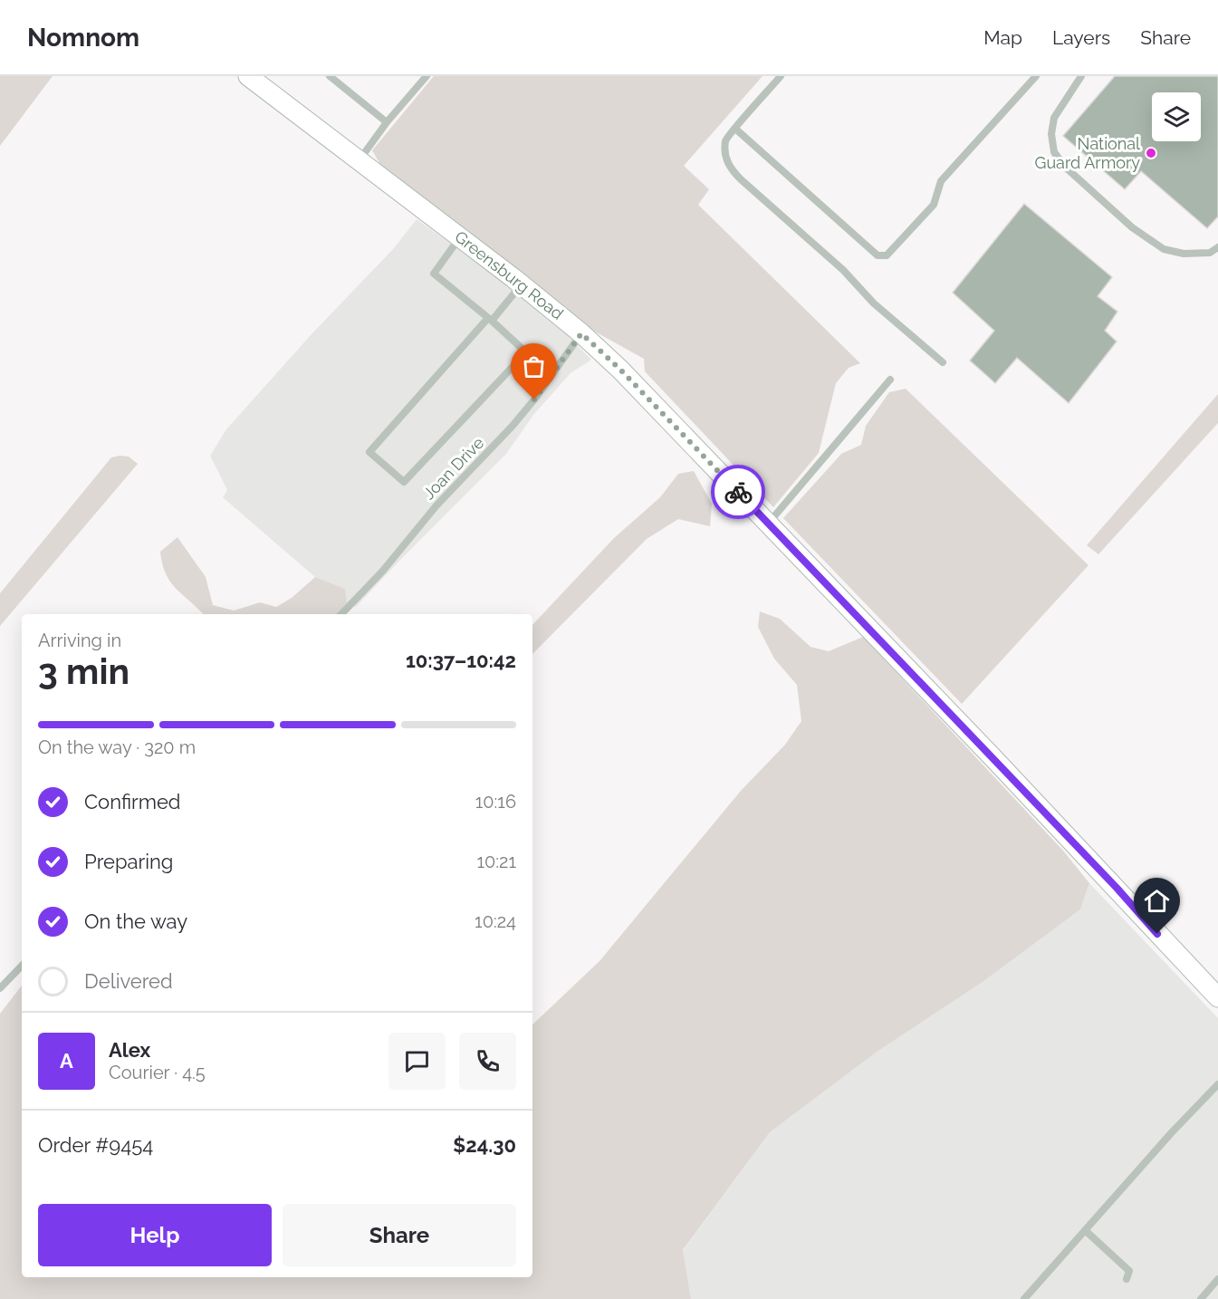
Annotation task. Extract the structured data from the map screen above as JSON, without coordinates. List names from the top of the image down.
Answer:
{
  "streets": {
    "main road": ["Greensburg Road"],
    "lane": ["Joan Drive"]
  },
  "crossings": [
    ["Greensburg Road", "Joan Drive"]
  ],
  "places": ["National Guard Armory"],
  "page": {
    "header": "Nomnom",
    "nav": ["Map", "Layers", "Share"],
    "heading": ["3 min", "Arriving in", "10:37–10:42"],
    "panel": [
      "Alex",
      "Courier · 4.5",
      "Order #9454",
      "$24.30"
    ],
    "bar": "On the way · 320 m",
    "list": [
      ["Confirmed", "10:16"],
      ["Preparing", "10:21"],
      ["On the way", "10:24"],
      "Delivered"
    ],
    "round": "A",
    "buttons": ["Help", "Share"]
  }
}
